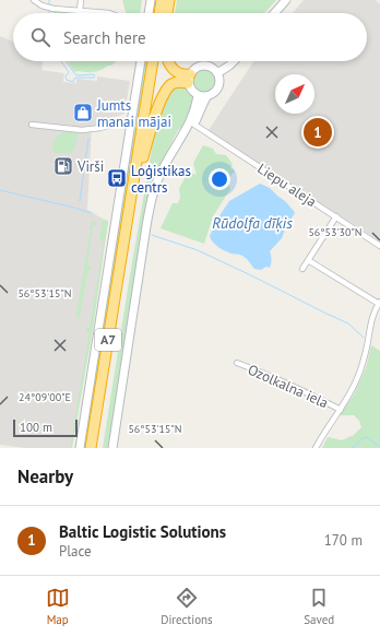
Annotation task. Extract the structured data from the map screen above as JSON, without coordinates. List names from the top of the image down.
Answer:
{
  "streets": {
    "highway": ["A7"],
    "street": ["Liepu aleja", "Ozolkalna iela"]
  },
  "water": ["Rūdolfa dīķis"],
  "places": {
    "shop": ["Jumts manai mājai"],
    "fuel station": ["Virši"],
    "bus stop": ["Loģistikas centrs"]
  },
  "scale_bar": "100 m",
  "north": "top right",
  "page": {
    "search": "Search here",
    "pins": "1",
    "scale": "100 m",
    "heading": "Nearby",
    "list": [
      {
        "mark": "1",
        "name": "Baltic Logistic Solutions",
        "note": "Place",
        "value": "170 m"
      }
    ],
    "nav": ["Map", "Directions", "Saved"]
  },
  "coordinates": ["56°53'30\"N", "56°53'15\"N", "24°09'00\"E"]
}
